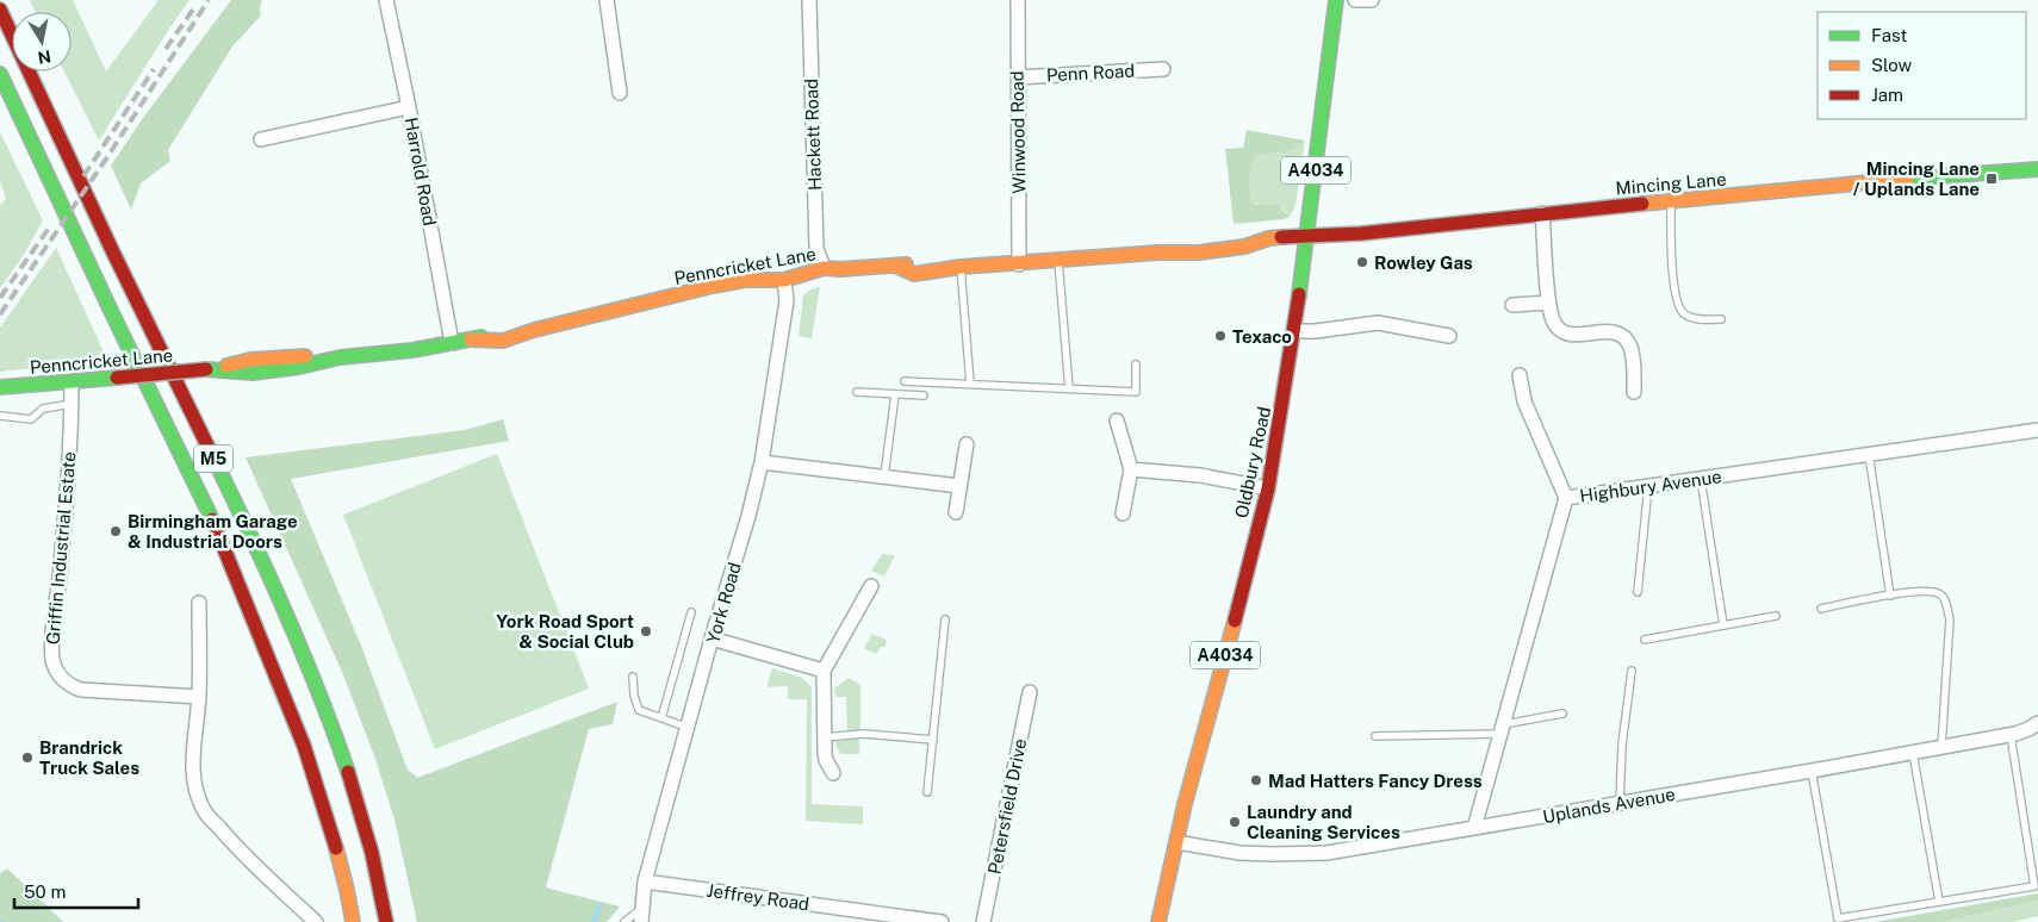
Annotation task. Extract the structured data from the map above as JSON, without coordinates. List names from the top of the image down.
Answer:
{
  "streets": {
    "main road": [
      "A4034",
      "Mincing Lane",
      "Penncricket Lane",
      "M5",
      "Oldbury Road"
    ],
    "street": [
      "Penn Road",
      "Winwood Road",
      "Hackett Road",
      "Harrold Road",
      "Highbury Avenue",
      "Griffin Industrial Estate",
      "York Road",
      "Uplands Avenue",
      "Petersfield Drive",
      "Jeffrey Road"
    ]
  },
  "crossings": [
    ["Penn Road", "Winwood Road"],
    ["Winwood Road", "Penncricket Lane"],
    ["Hackett Road", "Penncricket Lane"],
    ["Harrold Road", "Penncricket Lane"],
    ["Mincing Lane", "Penncricket Lane"],
    ["Mincing Lane", "Oldbury Road"],
    ["Penncricket Lane", "Oldbury Road"],
    ["Penncricket Lane", "Griffin Industrial Estate"],
    ["Penncricket Lane", "York Road"],
    ["Oldbury Road", "Uplands Avenue"],
    ["Highbury Avenue", "Uplands Avenue"],
    ["York Road", "Jeffrey Road"]
  ],
  "places": {
    "transit": ["Mincing Lane / Uplands Lane"],
    "other": [
      "Rowley Gas",
      "Texaco",
      "Birmingham Garage & Industrial Doors",
      "York Road Sport & Social Club",
      "Brandrick Truck Sales",
      "Mad Hatters Fancy Dress",
      "Laundry and Cleaning Services"
    ]
  },
  "legend": ["Fast", "Slow", "Jam"],
  "scale_bar": "50 m",
  "north": "bottom"
}
